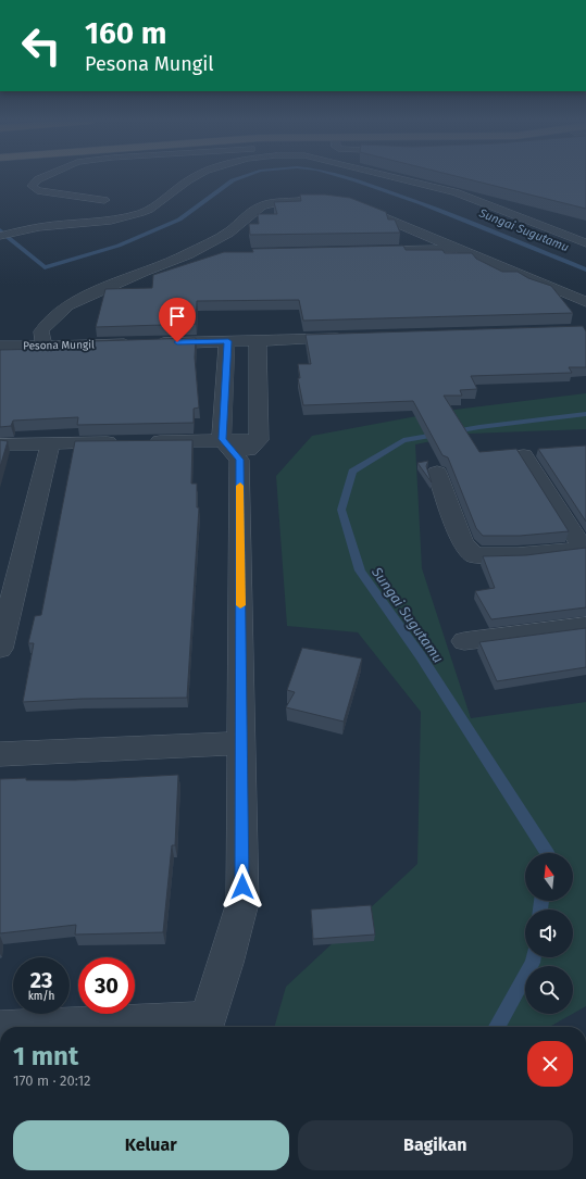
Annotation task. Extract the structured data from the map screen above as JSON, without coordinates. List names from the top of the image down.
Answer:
{
  "streets": {
    "street": ["Pesona Mungil"]
  },
  "water": ["Sungai Sugutamu"],
  "north": "top",
  "page": {
    "turn": ["160 m", "Pesona Mungil"],
    "speed": "23 km/h",
    "limit": "30",
    "heading": ["1 mnt", "170 m · 20:12"],
    "buttons": ["Keluar", "Bagikan"]
  }
}
